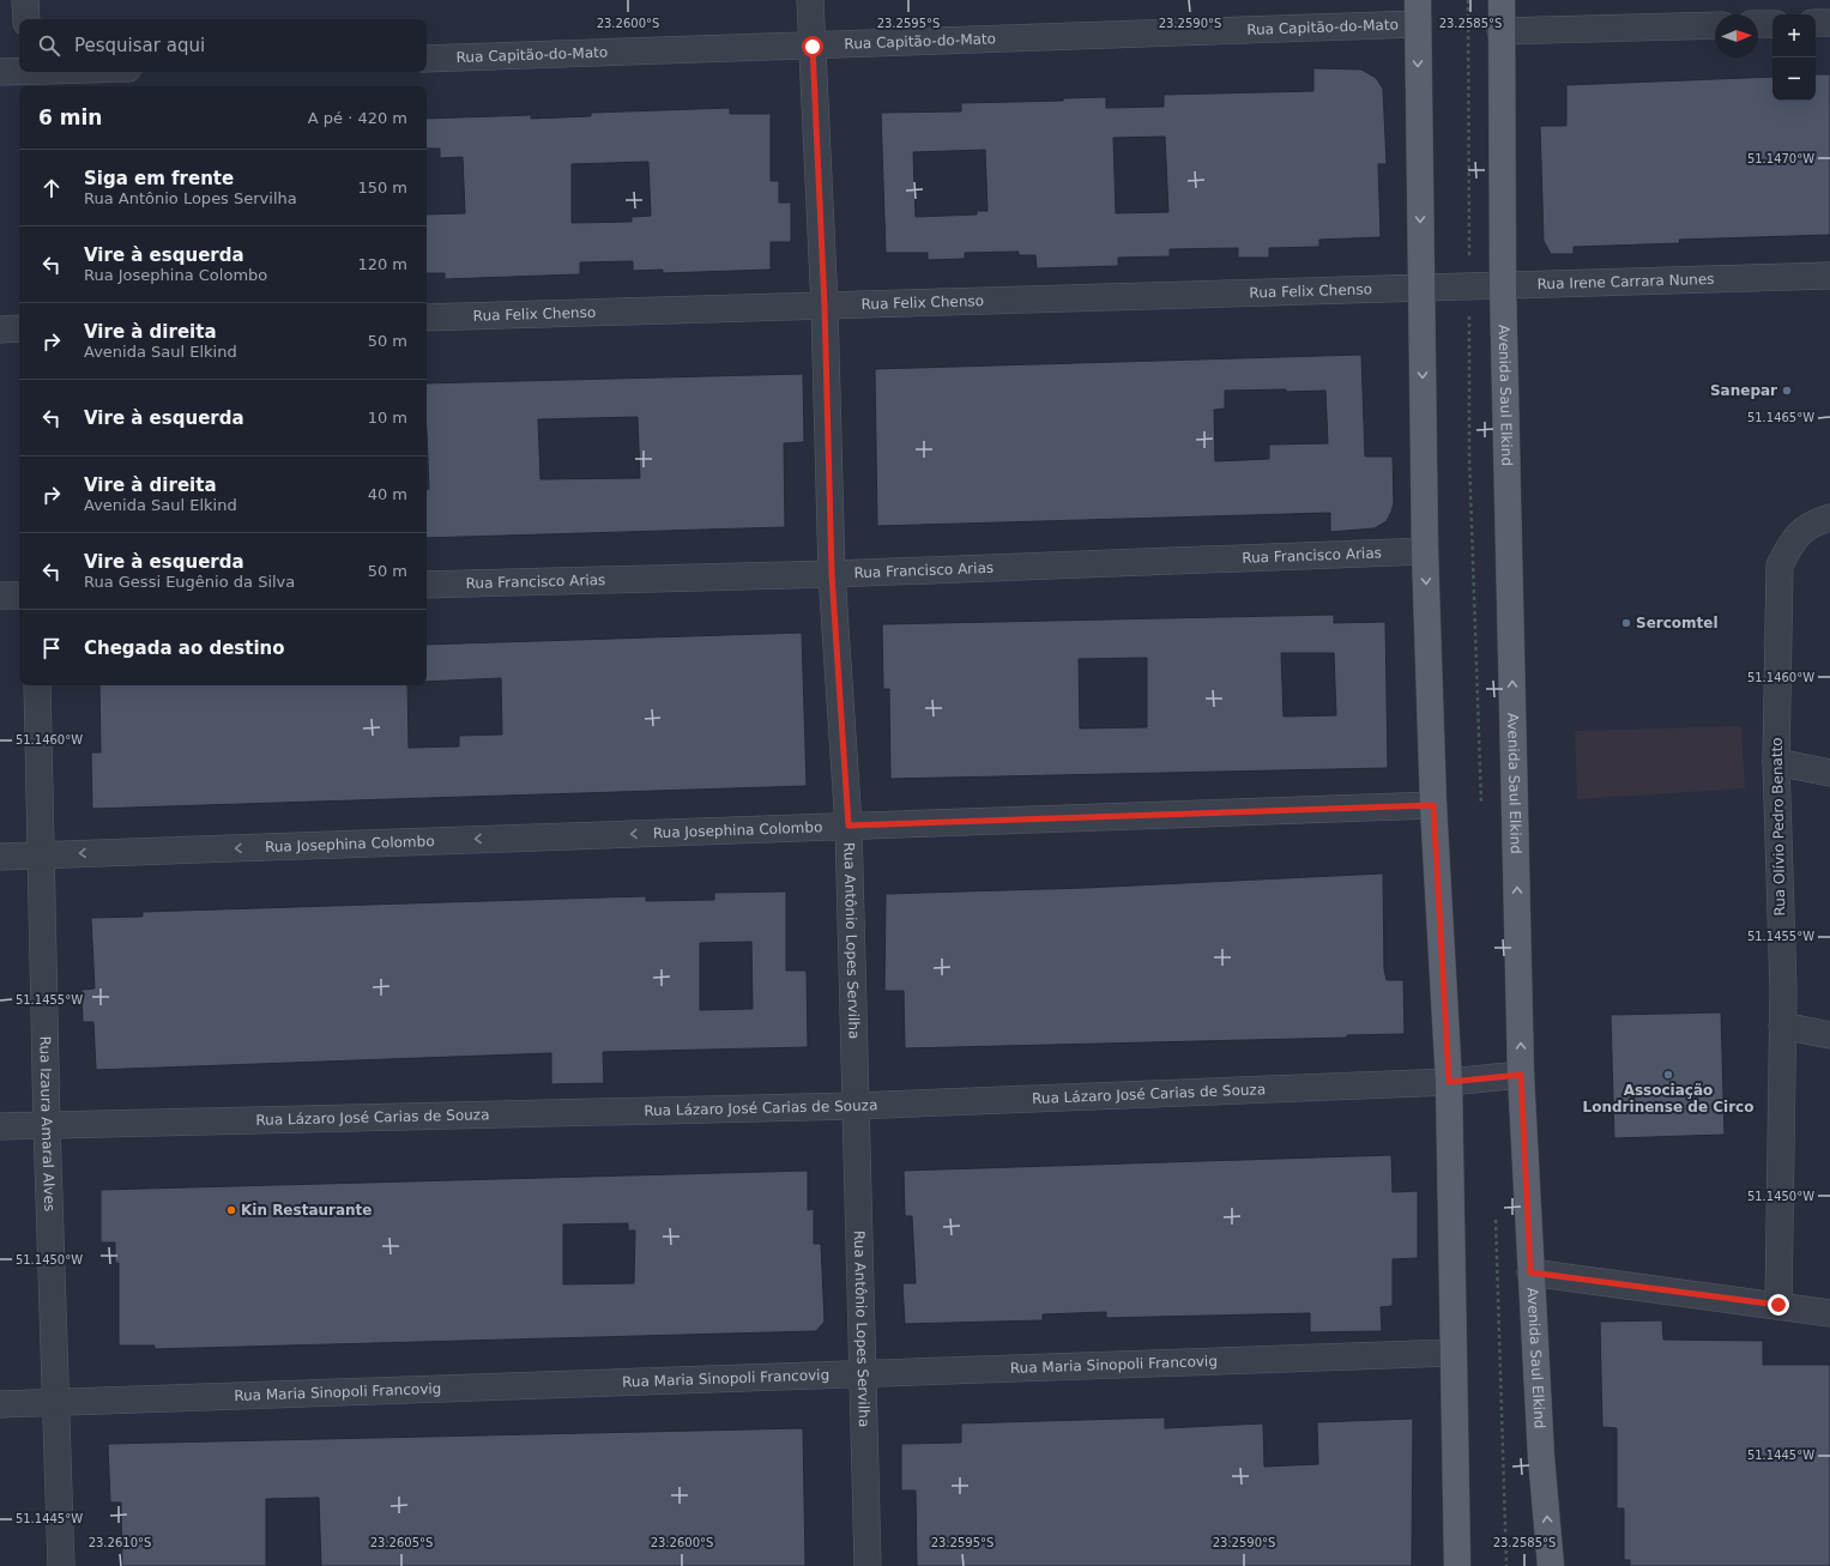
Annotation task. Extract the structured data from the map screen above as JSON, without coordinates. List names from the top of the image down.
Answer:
{
  "streets": {
    "main road": ["Avenida Saul Elkind"],
    "street": [
      "Rua Capitão-do-Mato",
      "Rua Irene Carrara Nunes",
      "Rua Felix Chenso",
      "Rua Francisco Arias",
      "Rua Olívio Pedro Benatto",
      "Rua Josephina Colombo",
      "Rua Antônio Lopes Servilha",
      "Rua Lázaro José Carias de Souza",
      "Rua Izaura Amaral Alves",
      "Rua Maria Sinopoli Francovig"
    ]
  },
  "crossings": [
    ["Rua Capitão-do-Mato", "Rua Antônio Lopes Servilha"],
    ["Rua Irene Carrara Nunes", "Rua Felix Chenso"],
    ["Rua Irene Carrara Nunes", "Avenida Saul Elkind"],
    ["Rua Felix Chenso", "Rua Antônio Lopes Servilha"],
    ["Avenida Saul Elkind", "Rua Lázaro José Carias de Souza"],
    ["Rua Francisco Arias", "Rua Antônio Lopes Servilha"],
    ["Rua Josephina Colombo", "Rua Antônio Lopes Servilha"],
    ["Rua Josephina Colombo", "Rua Izaura Amaral Alves"],
    ["Rua Antônio Lopes Servilha", "Rua Lázaro José Carias de Souza"],
    ["Rua Antônio Lopes Servilha", "Rua Maria Sinopoli Francovig"],
    ["Rua Lázaro José Carias de Souza", "Rua Izaura Amaral Alves"],
    ["Rua Izaura Amaral Alves", "Rua Maria Sinopoli Francovig"]
  ],
  "one_way": ["Rua Josephina Colombo"],
  "places": [
    "Sanepar",
    "Sercomtel",
    "Associação Londrinense de Circo",
    "Kin Restaurante"
  ],
  "north": "right",
  "page": {
    "map_buttons": ["+", "−"],
    "search": "Pesquisar aqui",
    "heading": ["6 min", "A pé · 420 m"],
    "list": [
      ["Siga em frente", "Rua Antônio Lopes Servilha", "150 m"],
      ["Vire à esquerda", "Rua Josephina Colombo", "120 m"],
      ["Vire à direita", "Avenida Saul Elkind", "50 m"],
      ["Vire à esquerda", "10 m"],
      ["Vire à direita", "Avenida Saul Elkind", "40 m"],
      ["Vire à esquerda", "Rua Gessi Eugênio da Silva", "50 m"],
      "Chegada ao destino"
    ]
  },
  "coordinates": [
    "23.2600°S",
    "23.2595°S",
    "23.2590°S",
    "23.2585°S",
    "51.1470°W",
    "51.1465°W",
    "51.1460°W",
    "51.1455°W",
    "51.1450°W",
    "51.1445°W",
    "23.2610°S",
    "23.2605°S"
  ]
}
